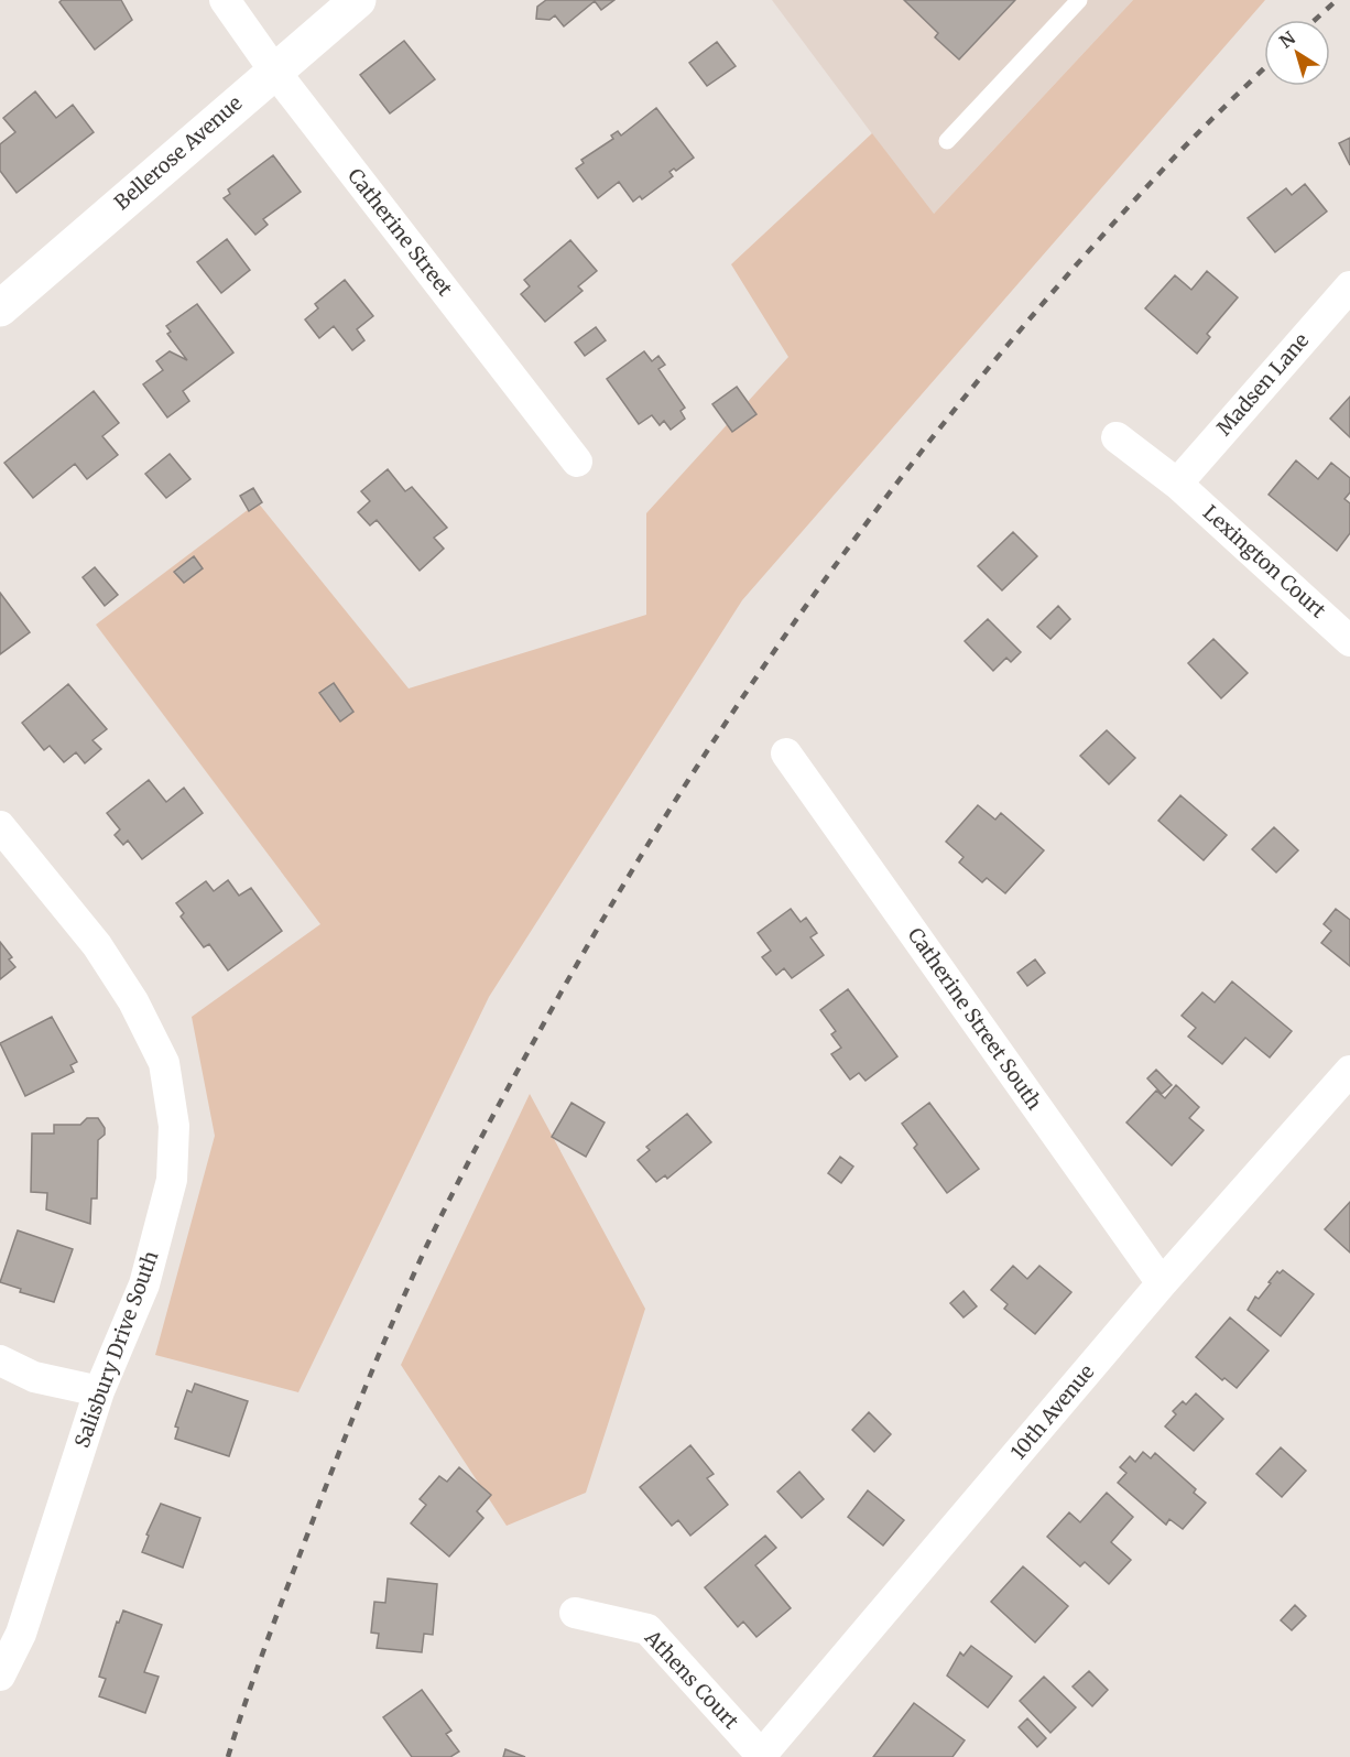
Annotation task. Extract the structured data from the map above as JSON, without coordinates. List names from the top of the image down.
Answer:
{
  "streets": {
    "street": [
      "Bellerose Avenue",
      "Catherine Street",
      "Madsen Lane",
      "Lexington Court",
      "Catherine Street South",
      "Salisbury Drive South",
      "10th Avenue",
      "Athens Court"
    ]
  },
  "crossings": [
    ["Bellerose Avenue", "Catherine Street"],
    ["Madsen Lane", "Lexington Court"],
    ["Catherine Street South", "10th Avenue"],
    ["10th Avenue", "Athens Court"]
  ],
  "north": "top left"
}
